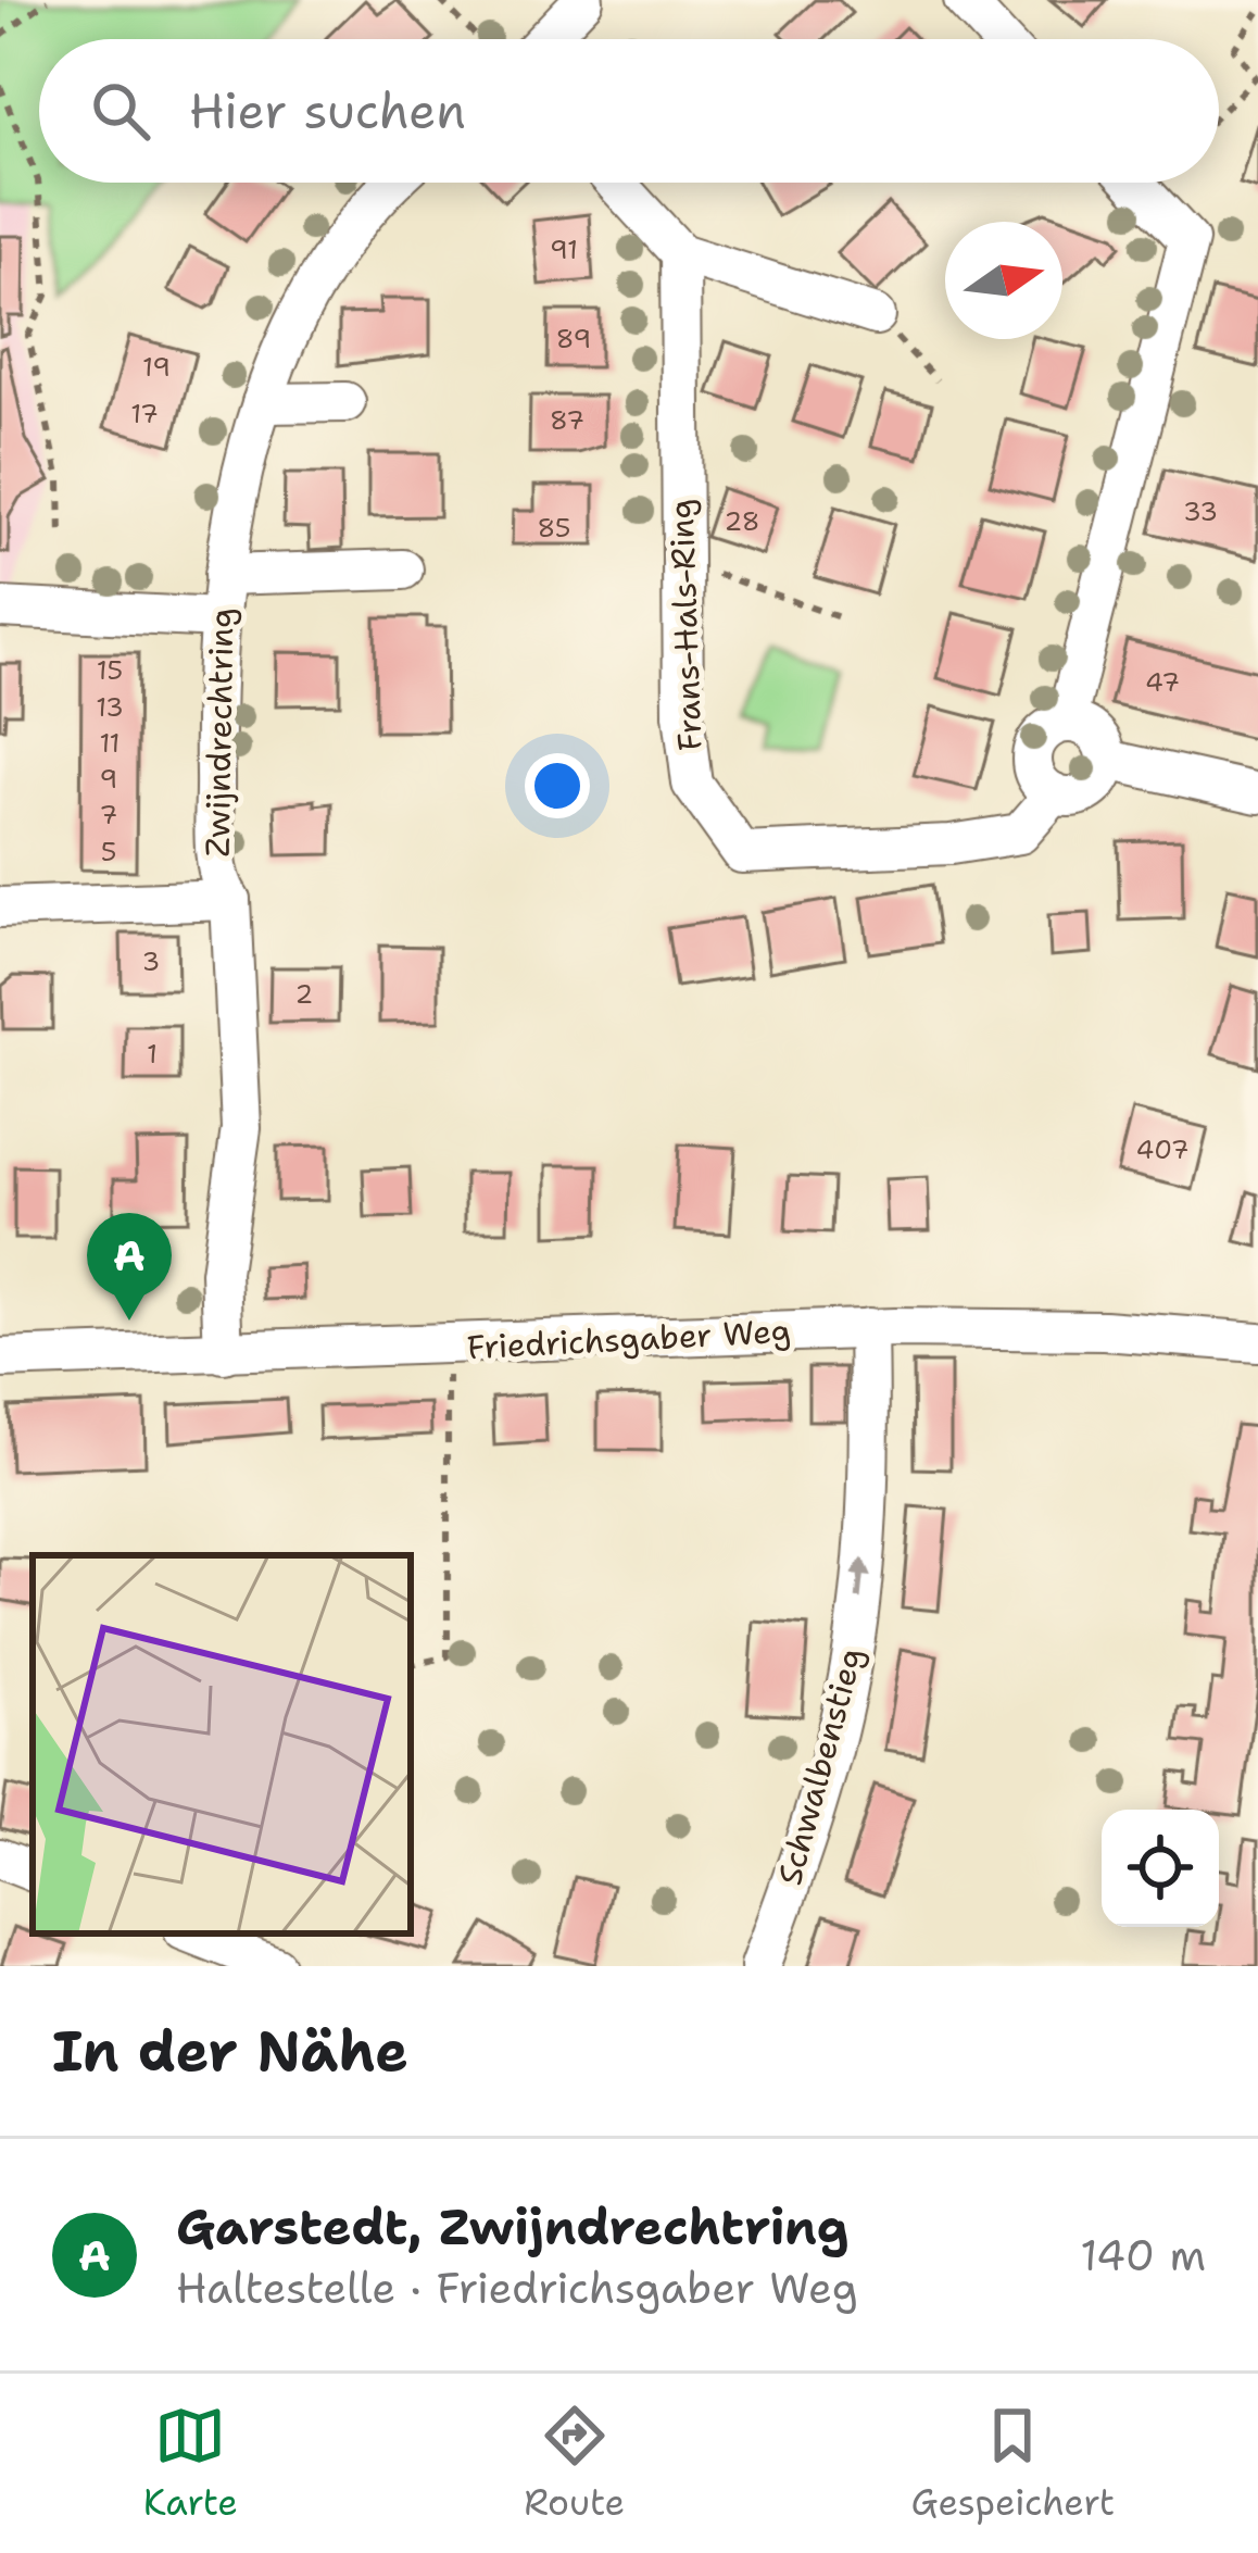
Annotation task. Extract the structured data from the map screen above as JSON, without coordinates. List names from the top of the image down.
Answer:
{
  "streets": {
    "street": [
      "Frans-Hals-Ring",
      "Zwijndrechtring",
      "Friedrichsgaber Weg",
      "Schwalbenstieg"
    ]
  },
  "crossings": [
    ["Zwijndrechtring", "Friedrichsgaber Weg"],
    ["Friedrichsgaber Weg", "Schwalbenstieg"]
  ],
  "one_way": ["Schwalbenstieg"],
  "house_numbers": [
    "91",
    "89",
    "19",
    "17",
    "87",
    "33",
    "28",
    "85",
    "15",
    "47",
    "13",
    "11",
    "9",
    "7",
    "5",
    "3",
    "2",
    "1",
    "407"
  ],
  "north": "right",
  "page": {
    "search": "Hier suchen",
    "pins": "A",
    "heading": "In der Nähe",
    "list": [
      {
        "mark": "A",
        "name": "Garstedt, Zwijndrechtring",
        "note": "Haltestelle · Friedrichsgaber Weg",
        "value": "140 m"
      }
    ],
    "nav": ["Karte", "Route", "Gespeichert"]
  }
}
